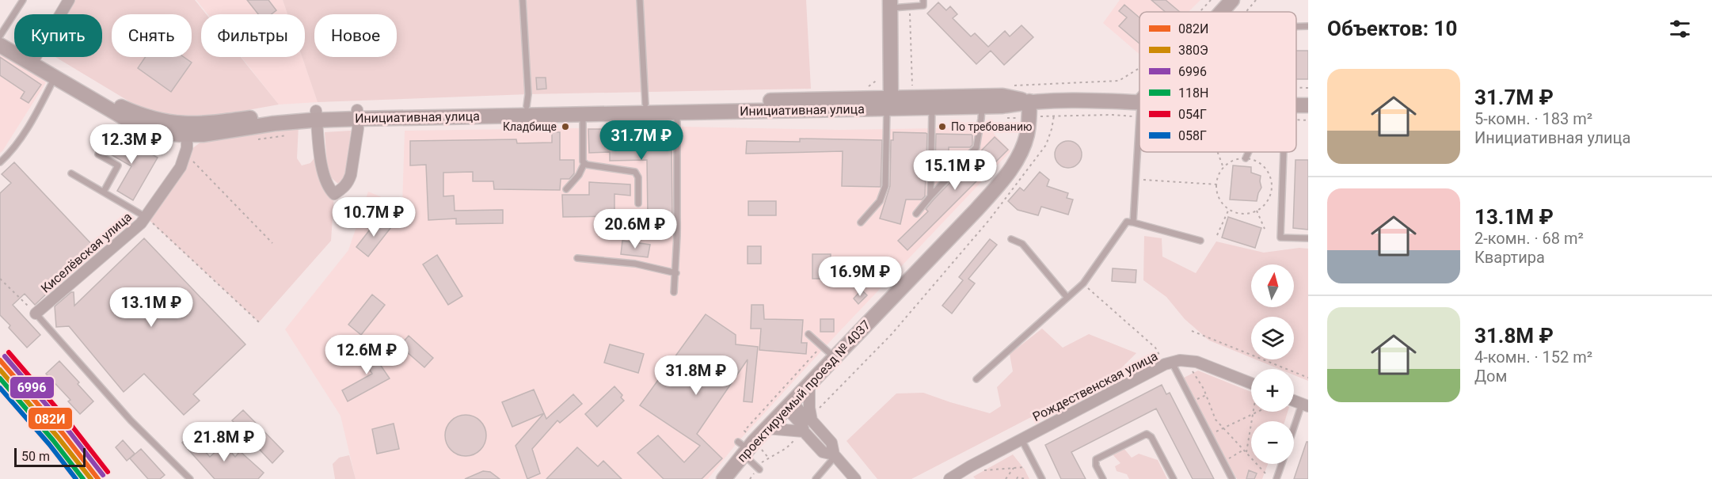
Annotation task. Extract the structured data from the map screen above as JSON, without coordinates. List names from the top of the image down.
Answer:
{
  "streets": {
    "main road": ["Инициативная улица", "проектируемый проезд № 4037"],
    "street": ["Киселёвская улица", "Рождественская улица"]
  },
  "crossings": [
    ["Инициативная улица", "Киселёвская улица"],
    ["Инициативная улица", "проектируемый проезд № 4037"]
  ],
  "places": ["Кладбище", "По требованию"],
  "lines": [
    "transit line 054Г",
    "transit line 6996",
    "transit line 082И",
    "transit line 380Э",
    "transit line 118Н",
    "transit line 058Г"
  ],
  "legend": [
    "082И",
    "380Э",
    "6996",
    "118Н",
    "054Г",
    "058Г"
  ],
  "scale_bar": "50 m",
  "north": "top",
  "page": {
    "heading": "Объектов: 10",
    "chip": [
      "Купить",
      "Снять",
      "Фильтры",
      "Новое"
    ],
    "list": [
      {
        "name": "31.7M ₽",
        "note": "5-комн. · 183 m² · Инициативная улица"
      },
      {
        "name": "13.1M ₽",
        "note": "2-комн. · 68 m² · Квартира"
      },
      {
        "name": "31.8M ₽",
        "note": "4-комн. · 152 m² · Дом"
      }
    ],
    "price": [
      "31.7M ₽",
      "12.3M ₽",
      "15.1M ₽",
      "10.7M ₽",
      "20.6M ₽",
      "16.9M ₽",
      "13.1M ₽",
      "12.6M ₽",
      "31.8M ₽",
      "21.8M ₽"
    ],
    "map_buttons": ["+", "−"],
    "scale": "50 m"
  }
}
